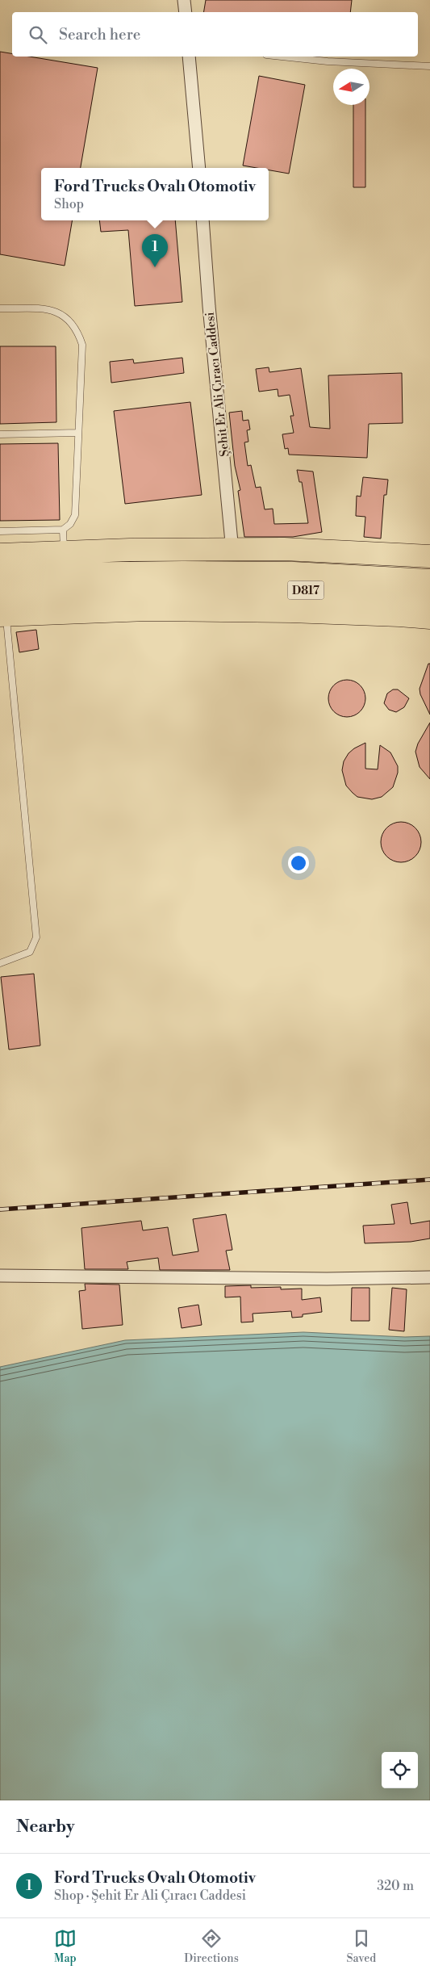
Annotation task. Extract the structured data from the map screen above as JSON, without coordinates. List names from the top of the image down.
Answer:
{
  "streets": {
    "highway": ["D817"],
    "street": ["Şehit Er Ali Çıracı Caddesi"]
  },
  "north": "left",
  "page": {
    "search": "Search here",
    "popup": ["Ford Trucks Ovalı Otomotiv", "Shop"],
    "pins": "1",
    "heading": "Nearby",
    "list": [
      {
        "mark": "1",
        "name": "Ford Trucks Ovalı Otomotiv",
        "note": "Shop · Şehit Er Ali Çıracı Caddesi",
        "value": "320 m"
      }
    ],
    "nav": ["Map", "Directions", "Saved"]
  }
}
